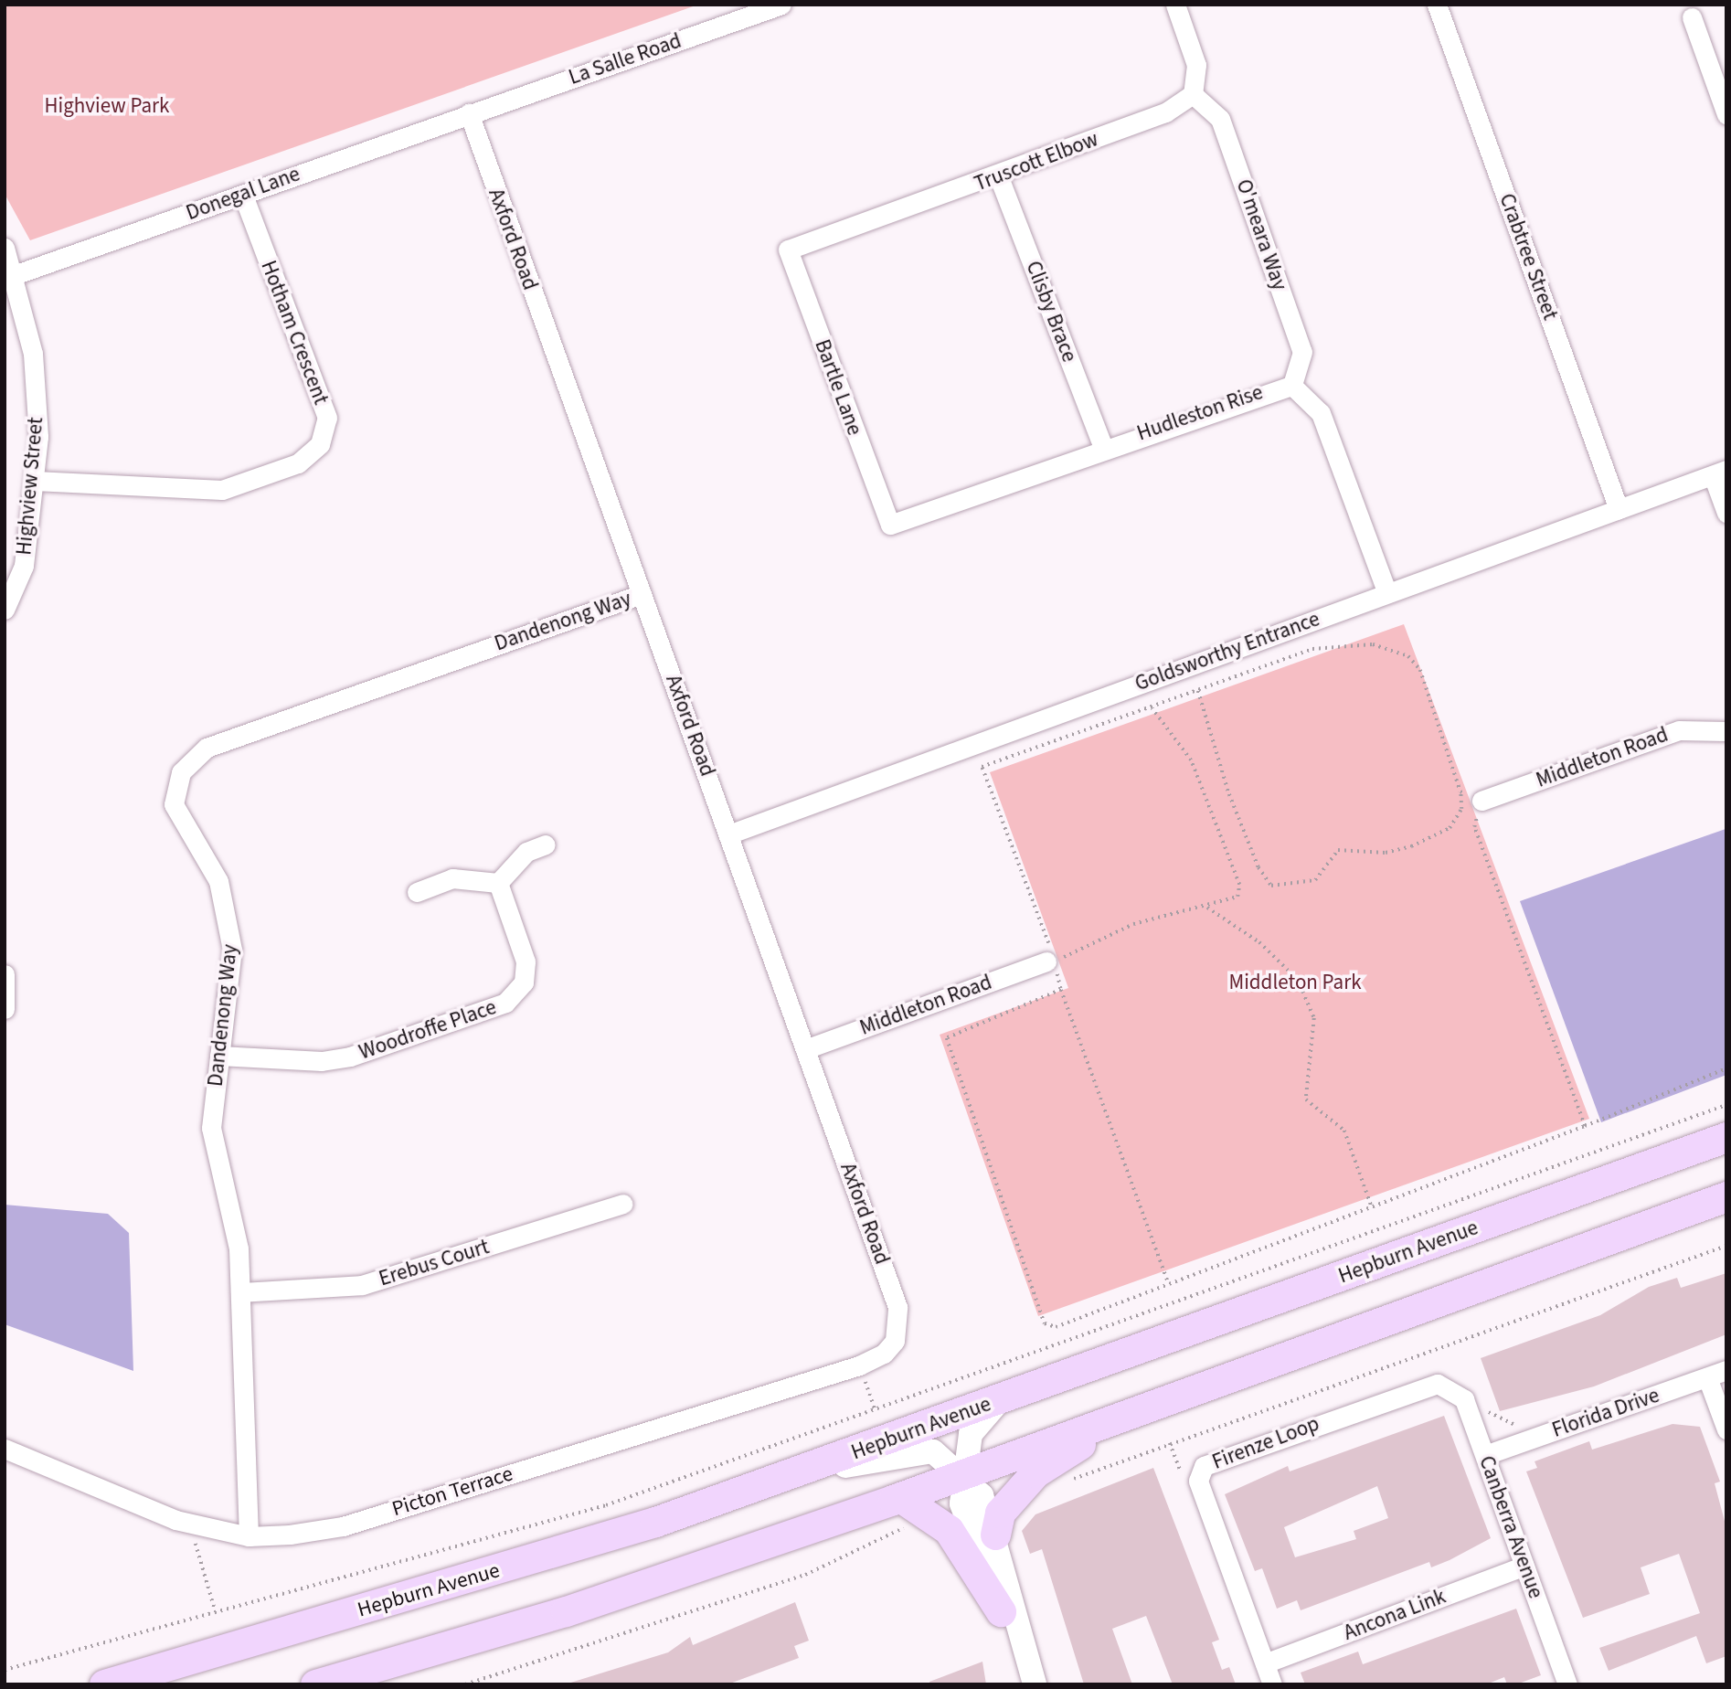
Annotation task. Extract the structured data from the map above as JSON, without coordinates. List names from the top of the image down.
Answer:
{
  "streets": {
    "main road": ["Hepburn Avenue"],
    "street": [
      "La Salle Road",
      "Truscott Elbow",
      "Donegal Lane",
      "O'meara Way",
      "Axford Road",
      "Crabtree Street",
      "Clisby Brace",
      "Hotham Crescent",
      "Bartle Lane",
      "Hudleston Rise",
      "Highview Street",
      "Dandenong Way",
      "Goldsworthy Entrance",
      "Middleton Road",
      "Woodroffe Place",
      "Erebus Court",
      "Florida Drive",
      "Firenze Loop",
      "Picton Terrace",
      "Canberra Avenue",
      "Ancona Link"
    ]
  },
  "crossings": [
    ["La Salle Road", "Donegal Lane"],
    ["La Salle Road", "Axford Road"],
    ["Truscott Elbow", "O'meara Way"],
    ["Truscott Elbow", "Clisby Brace"],
    ["Truscott Elbow", "Bartle Lane"],
    ["Donegal Lane", "Axford Road"],
    ["Donegal Lane", "Hotham Crescent"],
    ["Donegal Lane", "Highview Street"],
    ["O'meara Way", "Hudleston Rise"],
    ["Axford Road", "Dandenong Way"],
    ["Axford Road", "Goldsworthy Entrance"],
    ["Axford Road", "Middleton Road"],
    ["Axford Road", "Picton Terrace"],
    ["Crabtree Street", "Goldsworthy Entrance"],
    ["Clisby Brace", "Hudleston Rise"],
    ["Hotham Crescent", "Highview Street"],
    ["Bartle Lane", "Hudleston Rise"],
    ["Hudleston Rise", "Goldsworthy Entrance"],
    ["Dandenong Way", "Woodroffe Place"],
    ["Dandenong Way", "Erebus Court"],
    ["Dandenong Way", "Picton Terrace"],
    ["Florida Drive", "Canberra Avenue"],
    ["Firenze Loop", "Canberra Avenue"],
    ["Firenze Loop", "Ancona Link"],
    ["Canberra Avenue", "Ancona Link"]
  ],
  "parks": ["Highview Park", "Middleton Park"]
}
